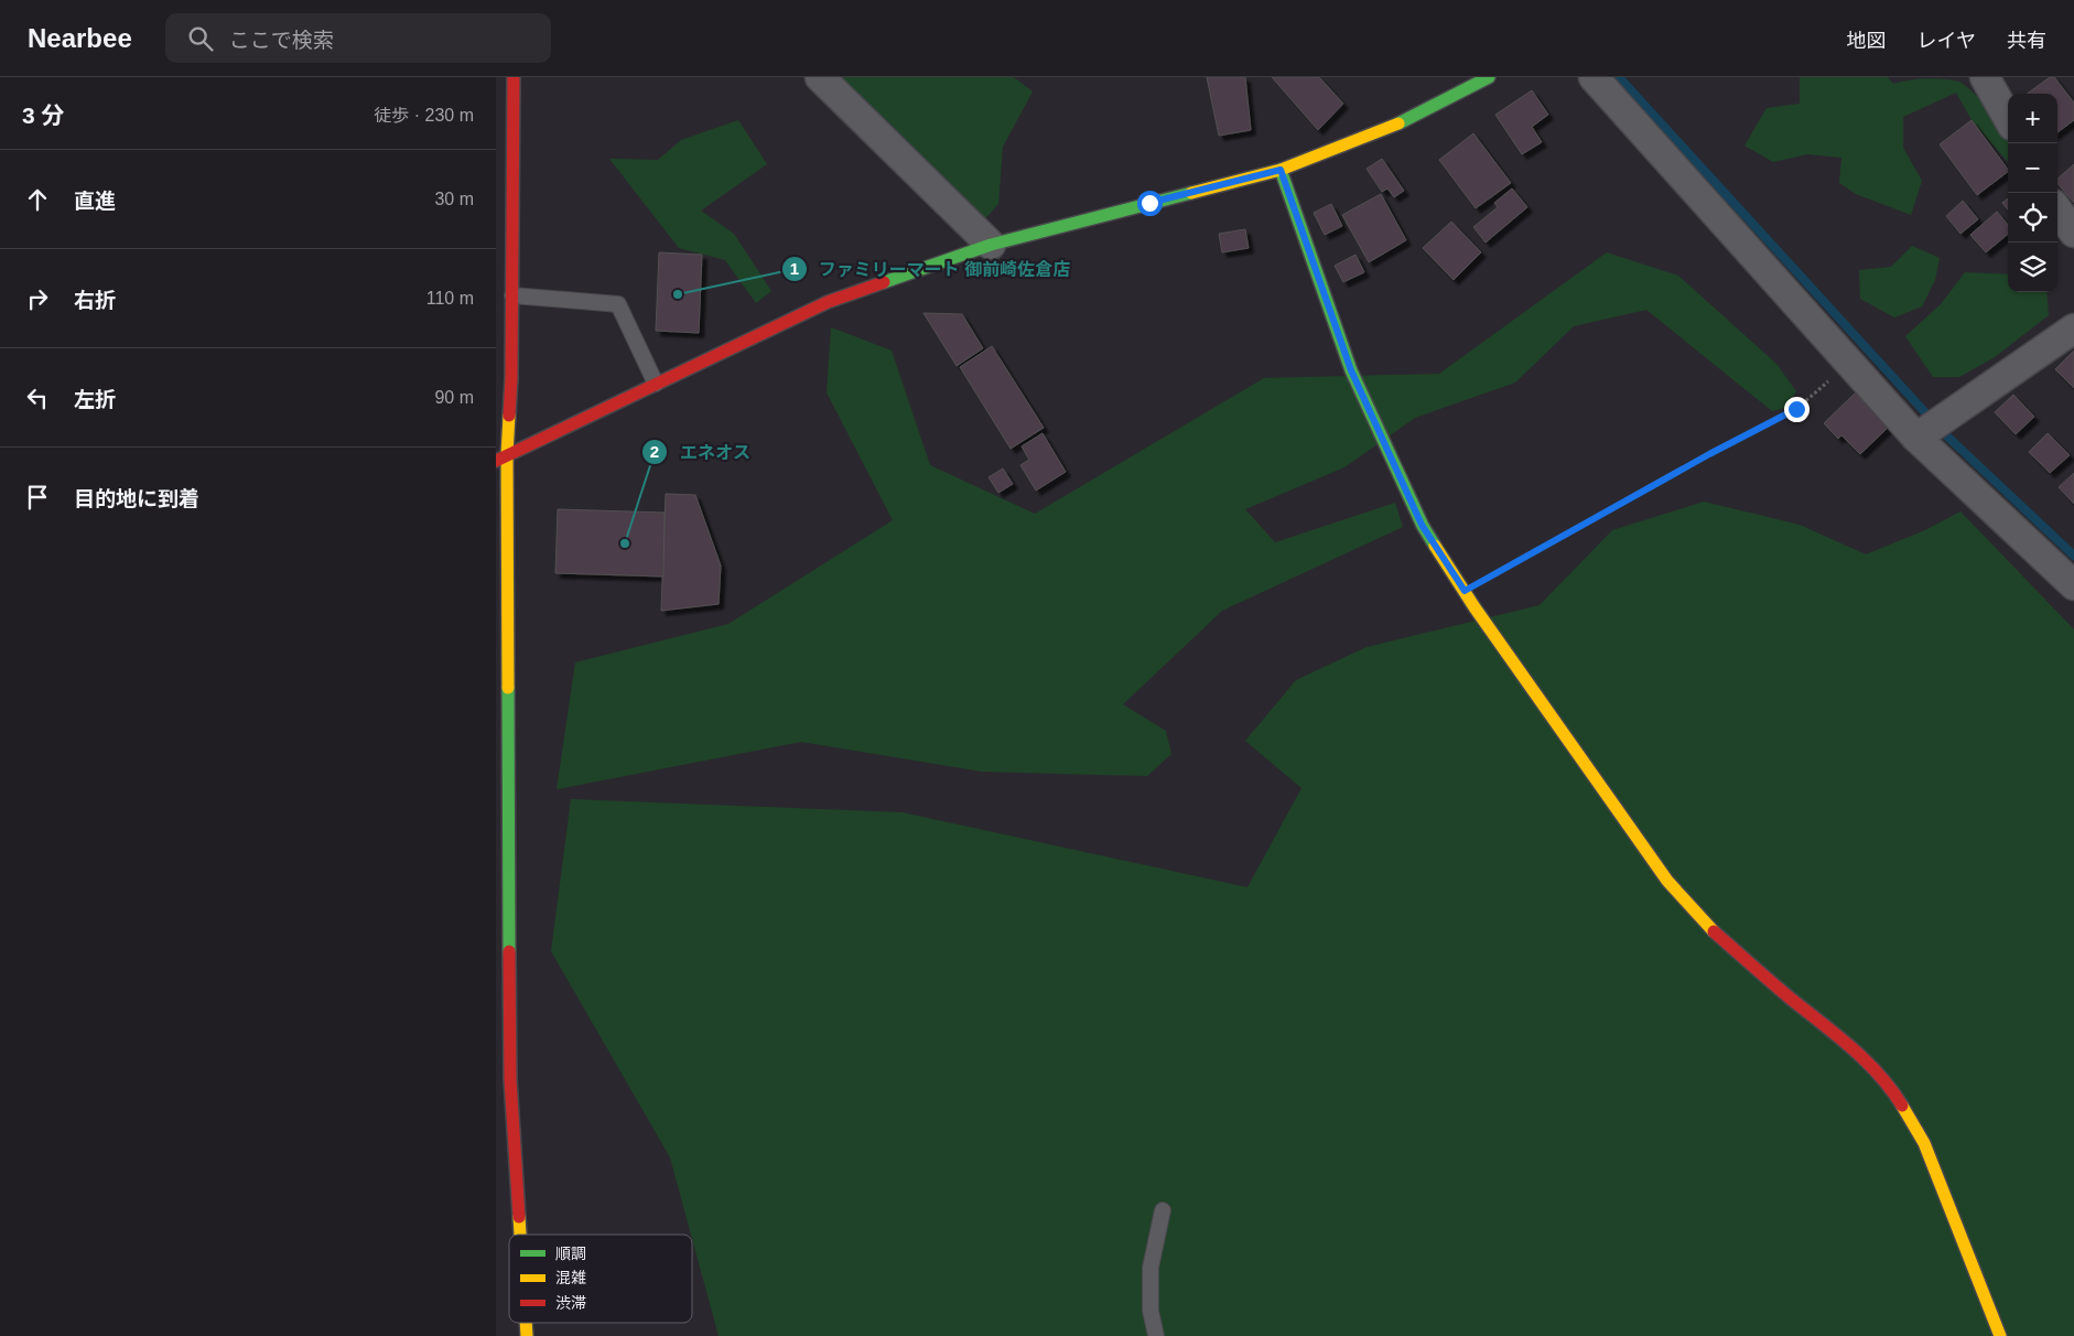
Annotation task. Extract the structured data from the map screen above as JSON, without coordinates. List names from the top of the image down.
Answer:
{
  "places": ["ファミリーマート 御前崎佐倉店", "エネオス"],
  "legend": ["順調", "混雑", "渋滞"],
  "page": {
    "header": "Nearbee",
    "search": "ここで検索",
    "nav": ["地図", "レイヤ", "共有"],
    "heading": ["3 分", "徒歩 · 230 m"],
    "map_buttons": ["+", "−"],
    "list": [
      ["直進", "30 m"],
      ["右折", "110 m"],
      ["左折", "90 m"],
      "目的地に到着"
    ]
  }
}
